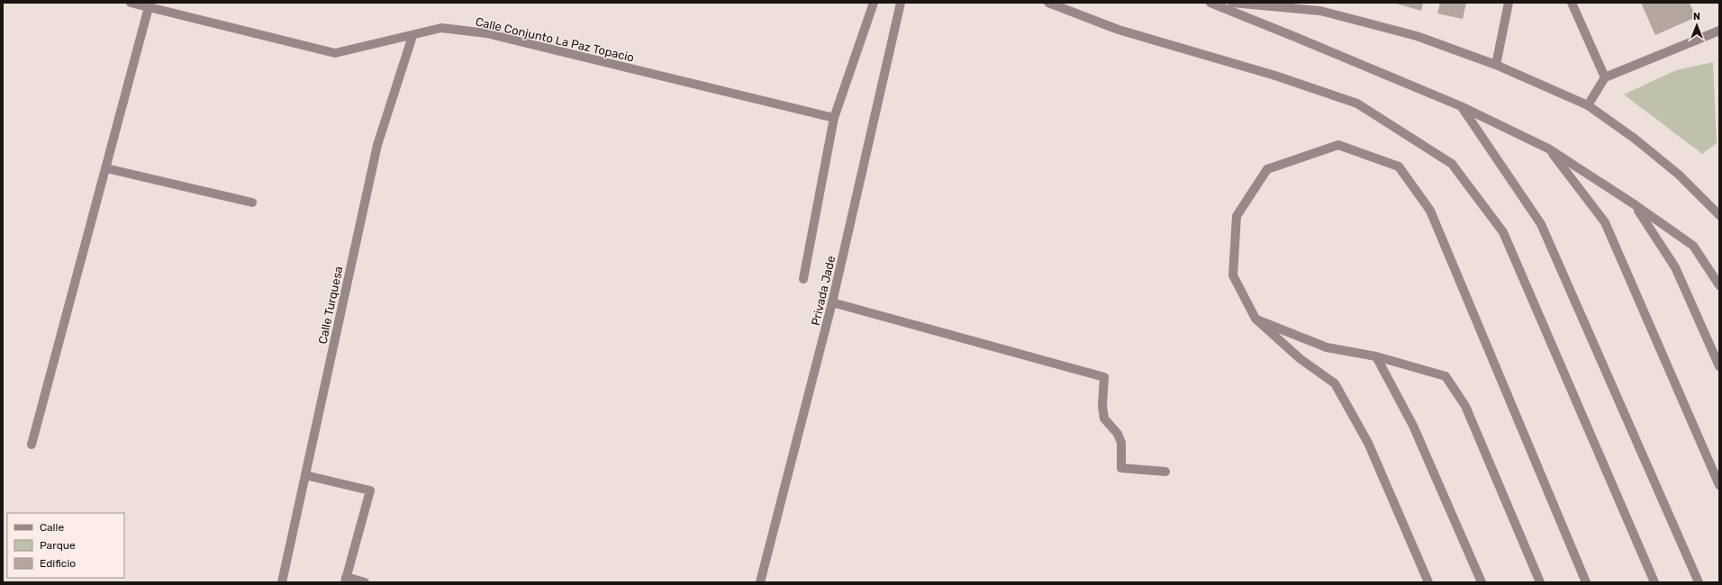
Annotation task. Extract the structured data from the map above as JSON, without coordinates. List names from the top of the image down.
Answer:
{
  "streets": {
    "street": ["Calle Conjunto La Paz Topacio", "Privada Jade", "Calle Turquesa"]
  },
  "crossings": [
    ["Calle Conjunto La Paz Topacio", "Calle Turquesa"]
  ],
  "legend": ["Calle", "Parque", "Edificio"],
  "north": "top"
}
